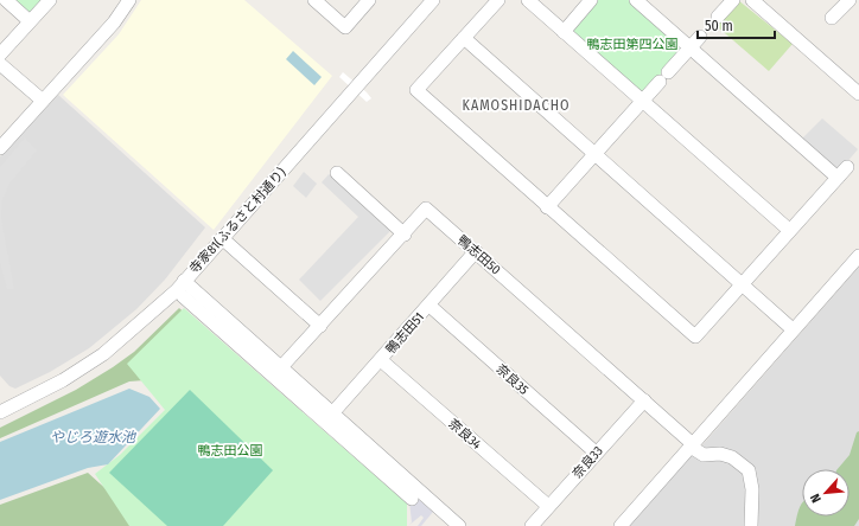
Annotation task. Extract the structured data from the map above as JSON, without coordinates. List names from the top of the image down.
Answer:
{
  "streets": {
    "street": [
      "寺家81(ふるさと村通り)",
      "鴨志田50",
      "鴨志田51",
      "奈良35",
      "奈良34",
      "奈良33"
    ]
  },
  "crossings": [
    ["鴨志田50", "鴨志田51"],
    ["鴨志田50", "奈良33"],
    ["鴨志田51", "奈良35"],
    ["鴨志田51", "奈良34"],
    ["奈良35", "奈良33"],
    ["奈良34", "奈良33"]
  ],
  "districts": ["KAMOSHIDACHO"],
  "water": ["やじろ遊水池"],
  "parks": ["鴨志田第四公園", "鴨志田公園"],
  "scale_bar": "50 m",
  "north": "bottom left"
}
